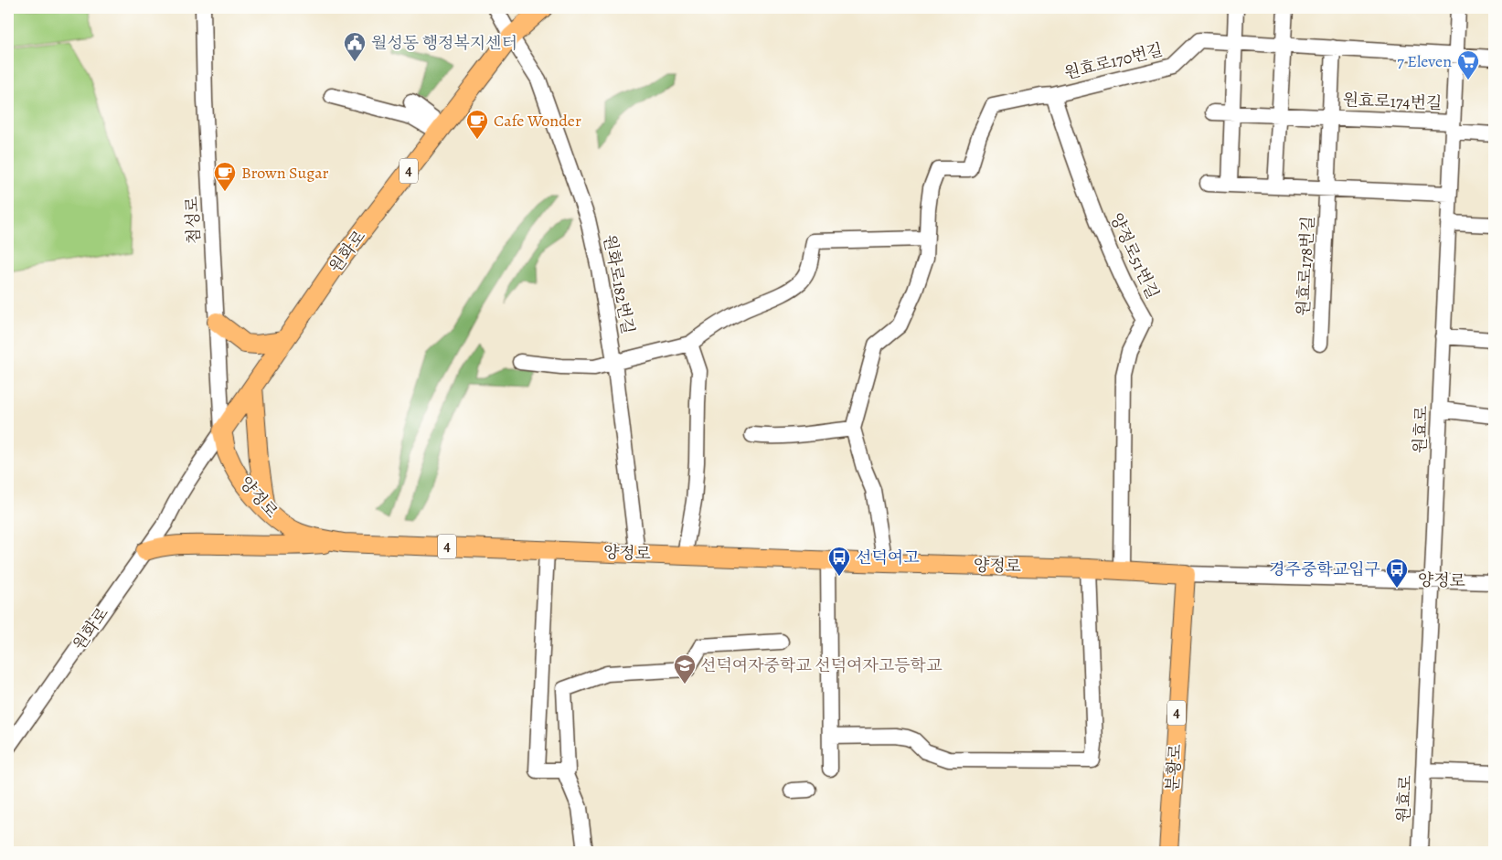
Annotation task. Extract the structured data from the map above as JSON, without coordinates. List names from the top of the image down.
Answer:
{
  "streets": {
    "main road": [
      "4",
      "원화로",
      "양정로",
      "분황로"
    ],
    "street": [
      "원효로170번길",
      "원효로174번길",
      "첨성로",
      "양정로51번길",
      "원효로178번길",
      "원화로182번길",
      "원효로"
    ]
  },
  "crossings": [
    ["원효로170번길", "양정로51번길"],
    ["원효로170번길", "원효로"],
    ["원효로174번길", "원효로178번길"],
    ["원효로174번길", "원효로"],
    ["첨성로", "원화로"],
    ["첨성로", "양정로"],
    ["원화로", "원화로182번길"],
    ["원화로", "양정로"],
    ["양정로51번길", "양정로"],
    ["원화로182번길", "양정로"],
    ["원효로", "양정로"],
    ["양정로", "분황로"]
  ],
  "places": {
    "public building": ["월성동 행정복지센터"],
    "supermarket": ["7 Eleven"],
    "cafe": ["Cafe Wonder", "Brown Sugar"],
    "bus stop": ["선덕여고", "경주중학교입구"],
    "school or university": ["선덕여자중학교 선덕여자고등학교"]
  }
}
